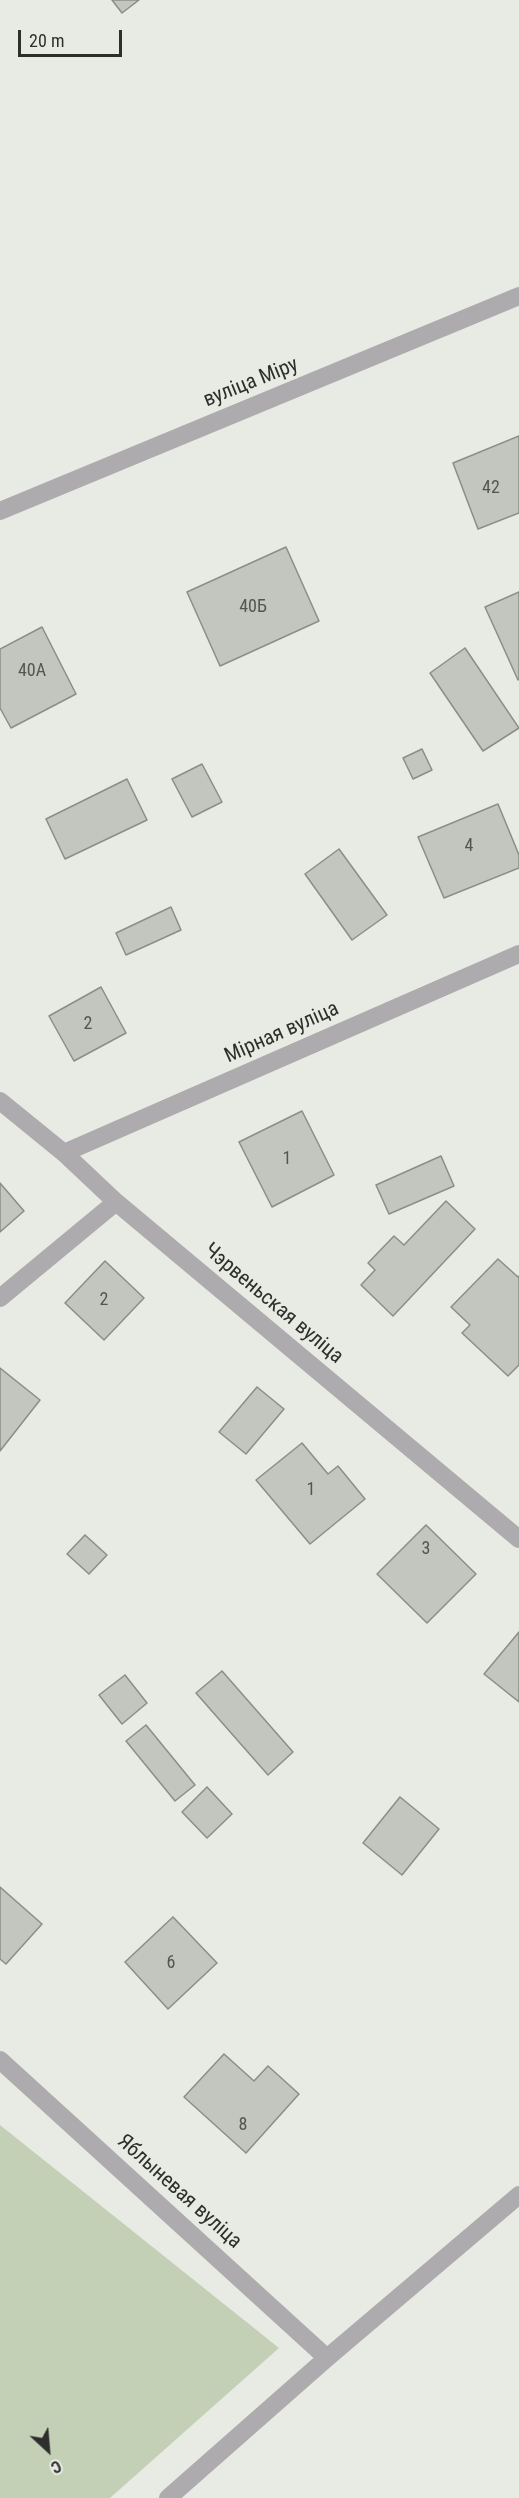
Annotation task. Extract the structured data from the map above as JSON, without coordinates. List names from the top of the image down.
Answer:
{
  "streets": {
    "street": [
      "вуліца Міру",
      "Мірная вуліца",
      "Чэрвеньская вуліца",
      "Яблыневая вуліца"
    ]
  },
  "crossings": [
    ["Мірная вуліца", "Чэрвеньская вуліца"]
  ],
  "house_numbers": [
    "42",
    "40Б",
    "40А",
    "4",
    "2",
    "1",
    "2",
    "1",
    "3",
    "6",
    "8"
  ],
  "scale_bar": "20 m",
  "north": "bottom right"
}
